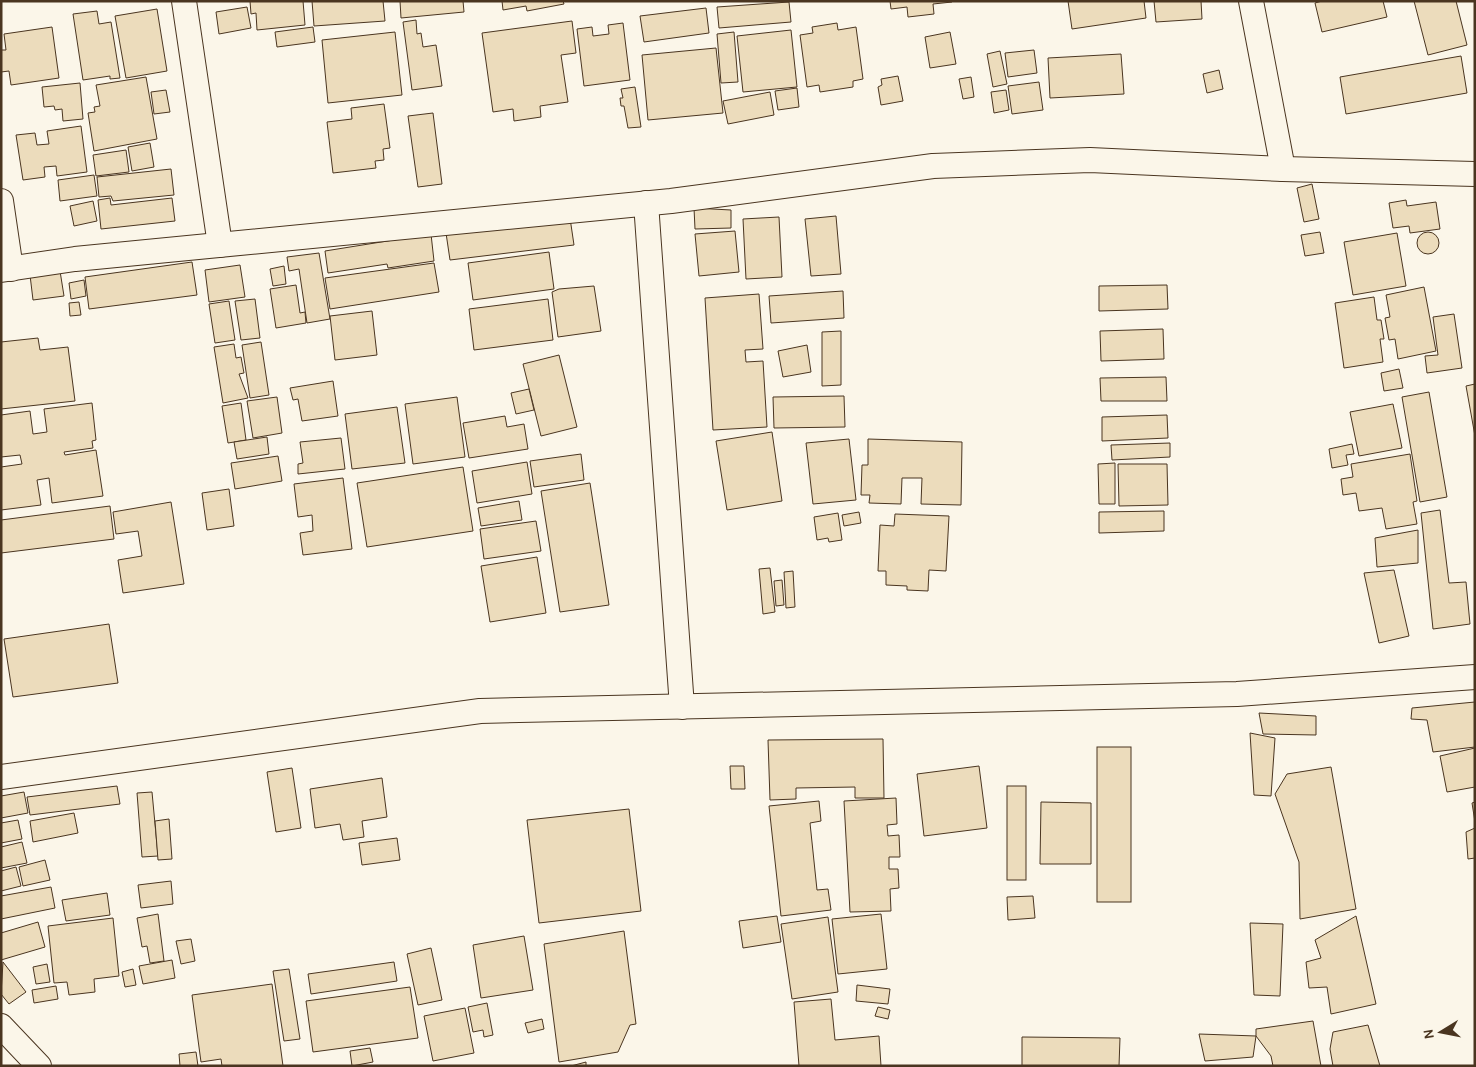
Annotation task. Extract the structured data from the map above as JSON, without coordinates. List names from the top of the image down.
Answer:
{
  "north": "left"
}
